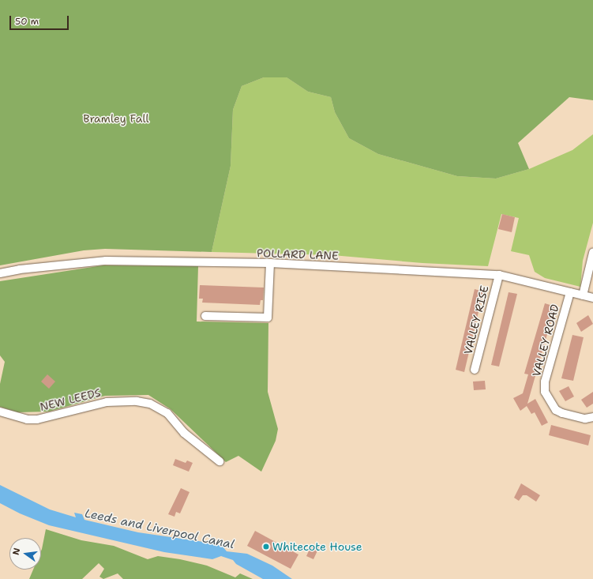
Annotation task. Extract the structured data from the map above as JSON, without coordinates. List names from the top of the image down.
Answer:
{
  "streets": {
    "street": [
      "POLLARD LANE",
      "VALLEY RISE",
      "VALLEY ROAD",
      "NEW LEEDS"
    ]
  },
  "crossings": [
    ["POLLARD LANE", "VALLEY RISE"],
    ["POLLARD LANE", "VALLEY ROAD"]
  ],
  "water": ["Leeds and Liverpool Canal"],
  "parks": ["Bramley Fall"],
  "places": ["Whitecote House"],
  "scale_bar": "50 m",
  "north": "left"
}
